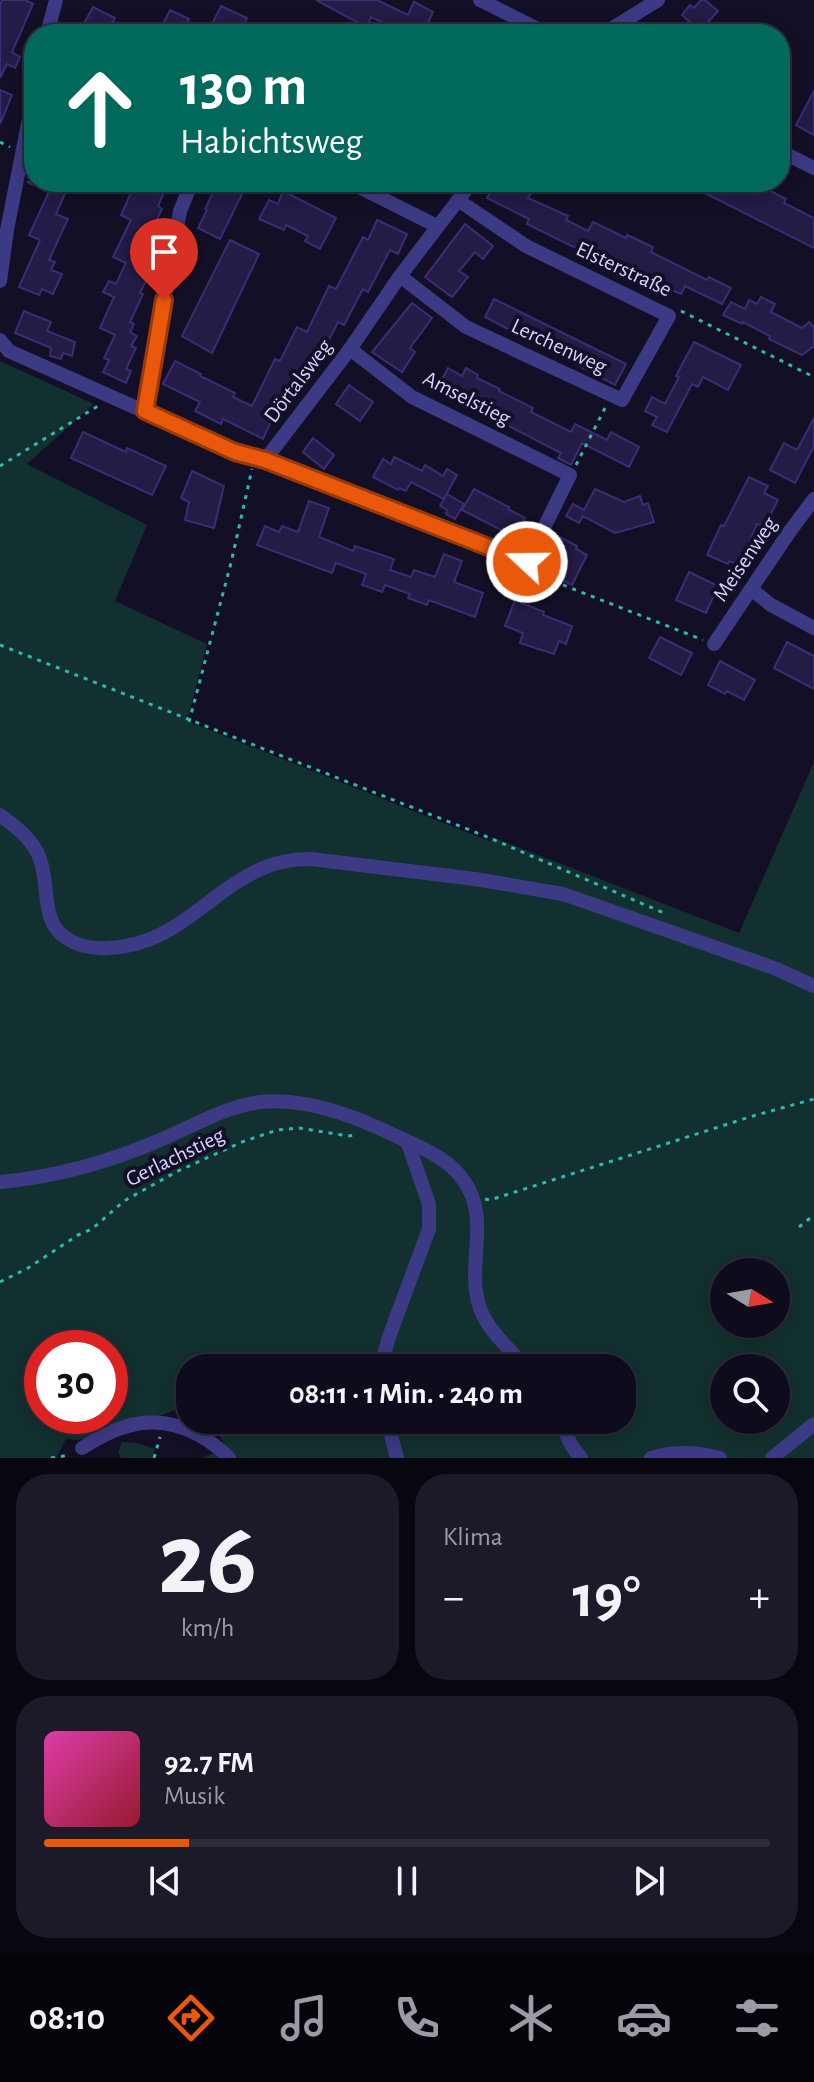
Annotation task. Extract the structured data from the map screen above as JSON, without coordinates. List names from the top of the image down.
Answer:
{
  "streets": {
    "street": [
      "Elsterstraße",
      "Lerchenweg",
      "Dörtalsweg",
      "Amselstieg",
      "Meisenweg"
    ],
    "path": ["Gerlachstieg"]
  },
  "crossings": [
    ["Elsterstraße", "Lerchenweg"],
    ["Elsterstraße", "Dörtalsweg"],
    ["Lerchenweg", "Dörtalsweg"],
    ["Dörtalsweg", "Amselstieg"]
  ],
  "north": "right",
  "page": {
    "turn": ["130 m", "Habichtsweg"],
    "limit": "30",
    "trip": "08:11 · 1 Min. · 240 m",
    "tile": [
      ["26", "km/h"],
      "Klima"
    ],
    "heat": ["−", "19°", "+"],
    "song": ["92.7 FM", "Musik"],
    "tabs": "08:10"
  }
}
